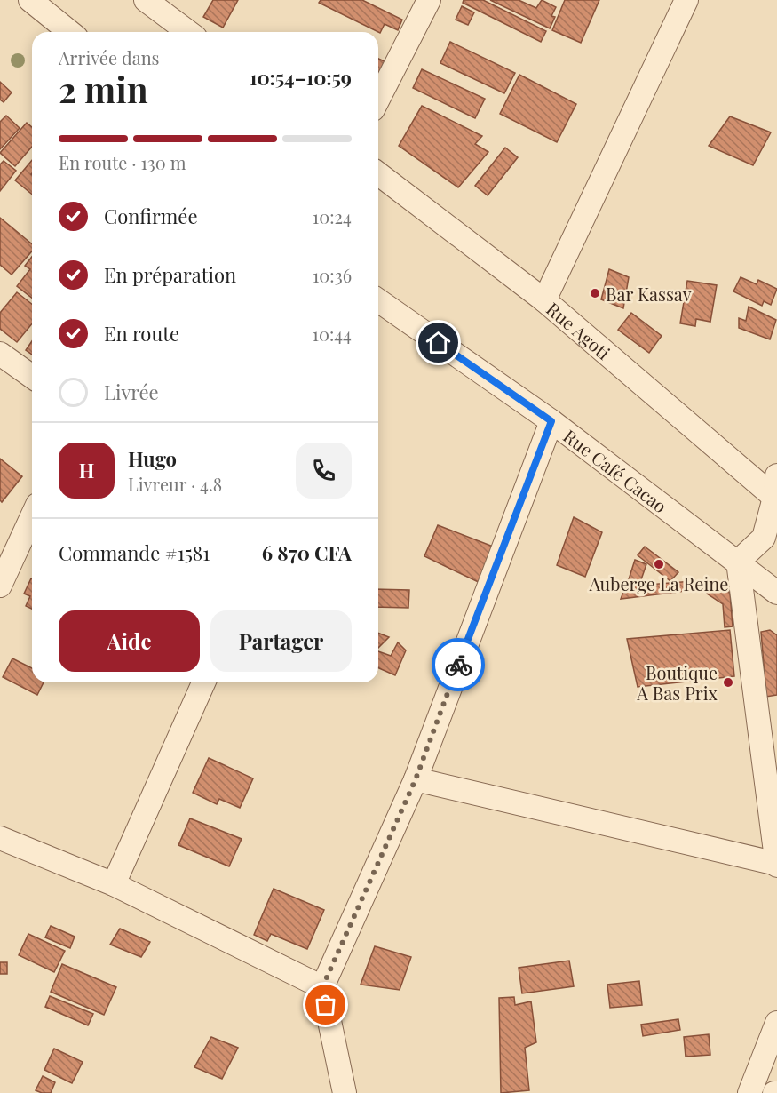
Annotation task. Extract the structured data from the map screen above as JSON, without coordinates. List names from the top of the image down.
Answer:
{
  "streets": {
    "street": ["Rue Agoti", "Rue Café Cacao"]
  },
  "places": ["Bar Kassav", "Auberge La Reine", "Boutique A Bas Prix"],
  "page": {
    "heading": ["2 min", "Arrivée dans", "10:54–10:59"],
    "panel": [
      "Hugo",
      "Livreur · 4.8",
      "Commande #1581",
      "6 870 CFA"
    ],
    "bar": "En route · 130 m",
    "list": [
      ["Confirmée", "10:24"],
      ["En préparation", "10:36"],
      ["En route", "10:44"],
      "Livrée"
    ],
    "round": "H",
    "buttons": ["Aide", "Partager"]
  }
}
